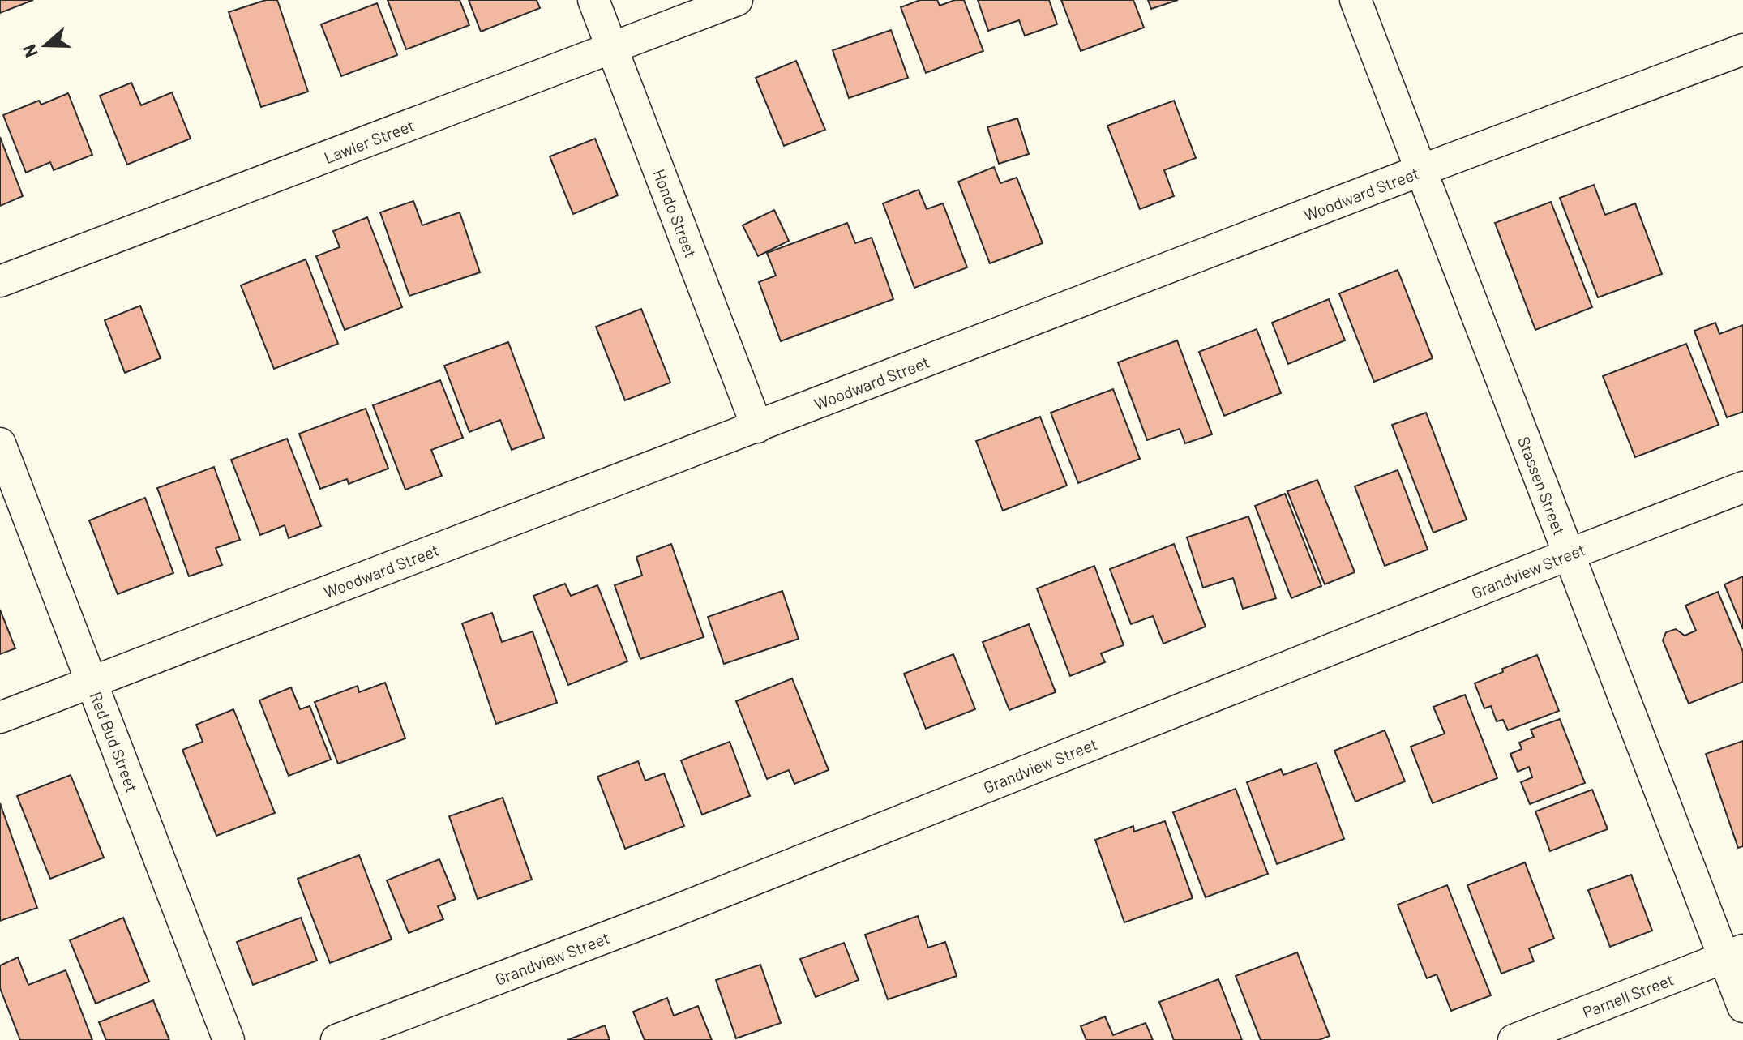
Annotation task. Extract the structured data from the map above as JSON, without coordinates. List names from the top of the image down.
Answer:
{
  "streets": {
    "street": [
      "Lawler Street",
      "Woodward Street",
      "Hondo Street",
      "Stassen Street",
      "Grandview Street",
      "Red Bud Street",
      "Parnell Street"
    ]
  },
  "crossings": [
    ["Lawler Street", "Hondo Street"],
    ["Woodward Street", "Hondo Street"],
    ["Woodward Street", "Stassen Street"],
    ["Woodward Street", "Red Bud Street"],
    ["Stassen Street", "Grandview Street"],
    ["Stassen Street", "Parnell Street"]
  ],
  "north": "left"
}
